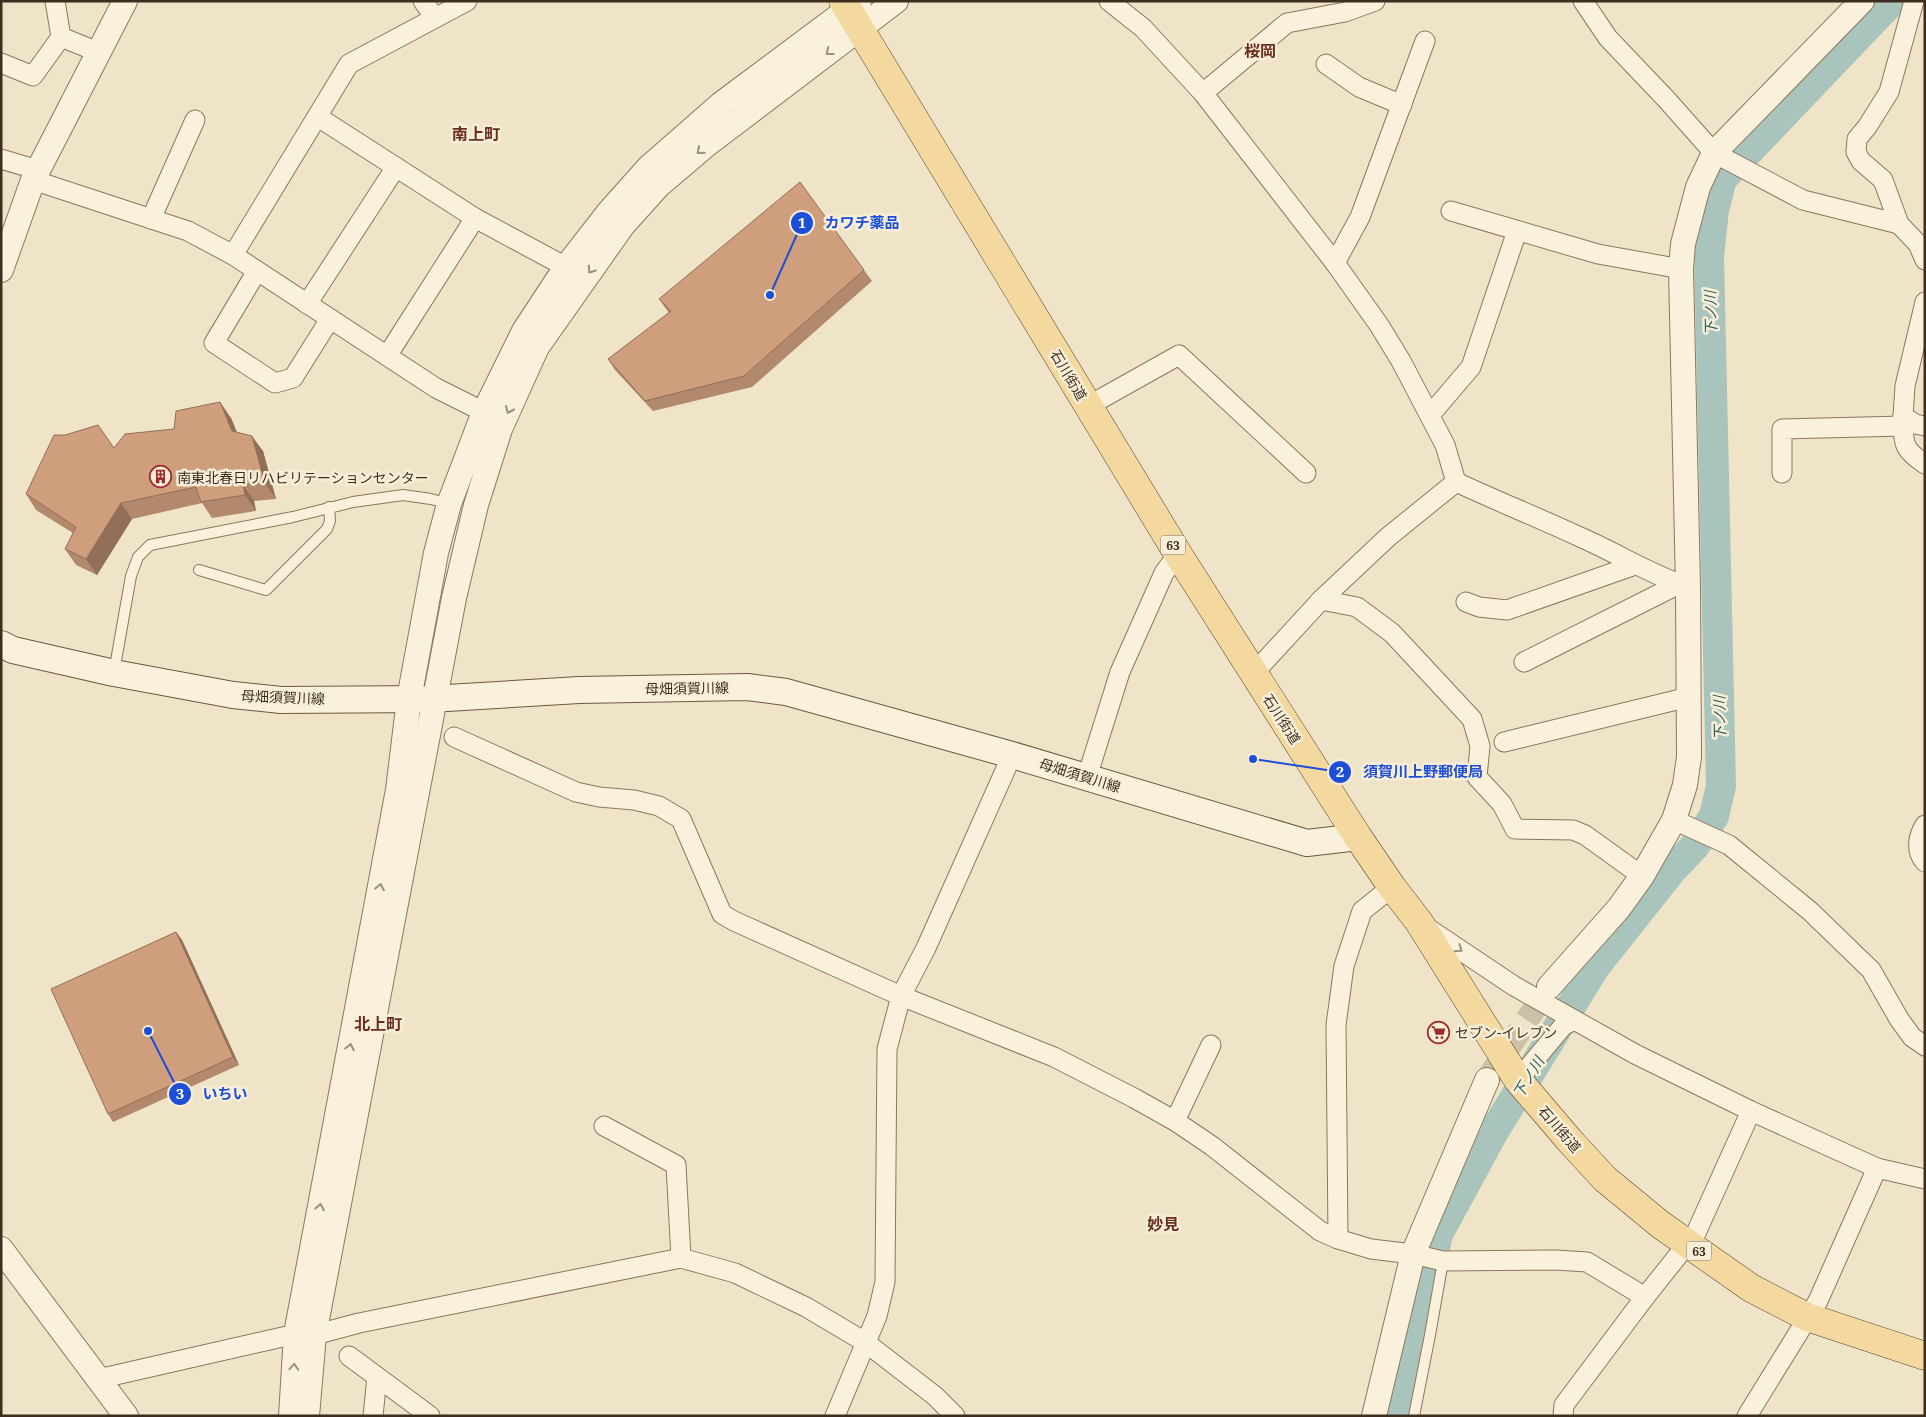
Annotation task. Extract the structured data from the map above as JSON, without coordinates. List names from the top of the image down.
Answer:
{
  "streets": {
    "main road": ["石川街道", "63", "母畑須賀川線"]
  },
  "crossings": [
    ["石川街道", "母畑須賀川線"]
  ],
  "districts": [
    "桜岡",
    "南上町",
    "北上町",
    "妙見"
  ],
  "water": ["下ノ川"],
  "places": {
    "other": ["カワチ薬品", "須賀川上野郵便局", "いちい"],
    "building": ["南東北春日リハビリテーションセンター"],
    "supermarket": ["セブン-イレブン"]
  }
}
